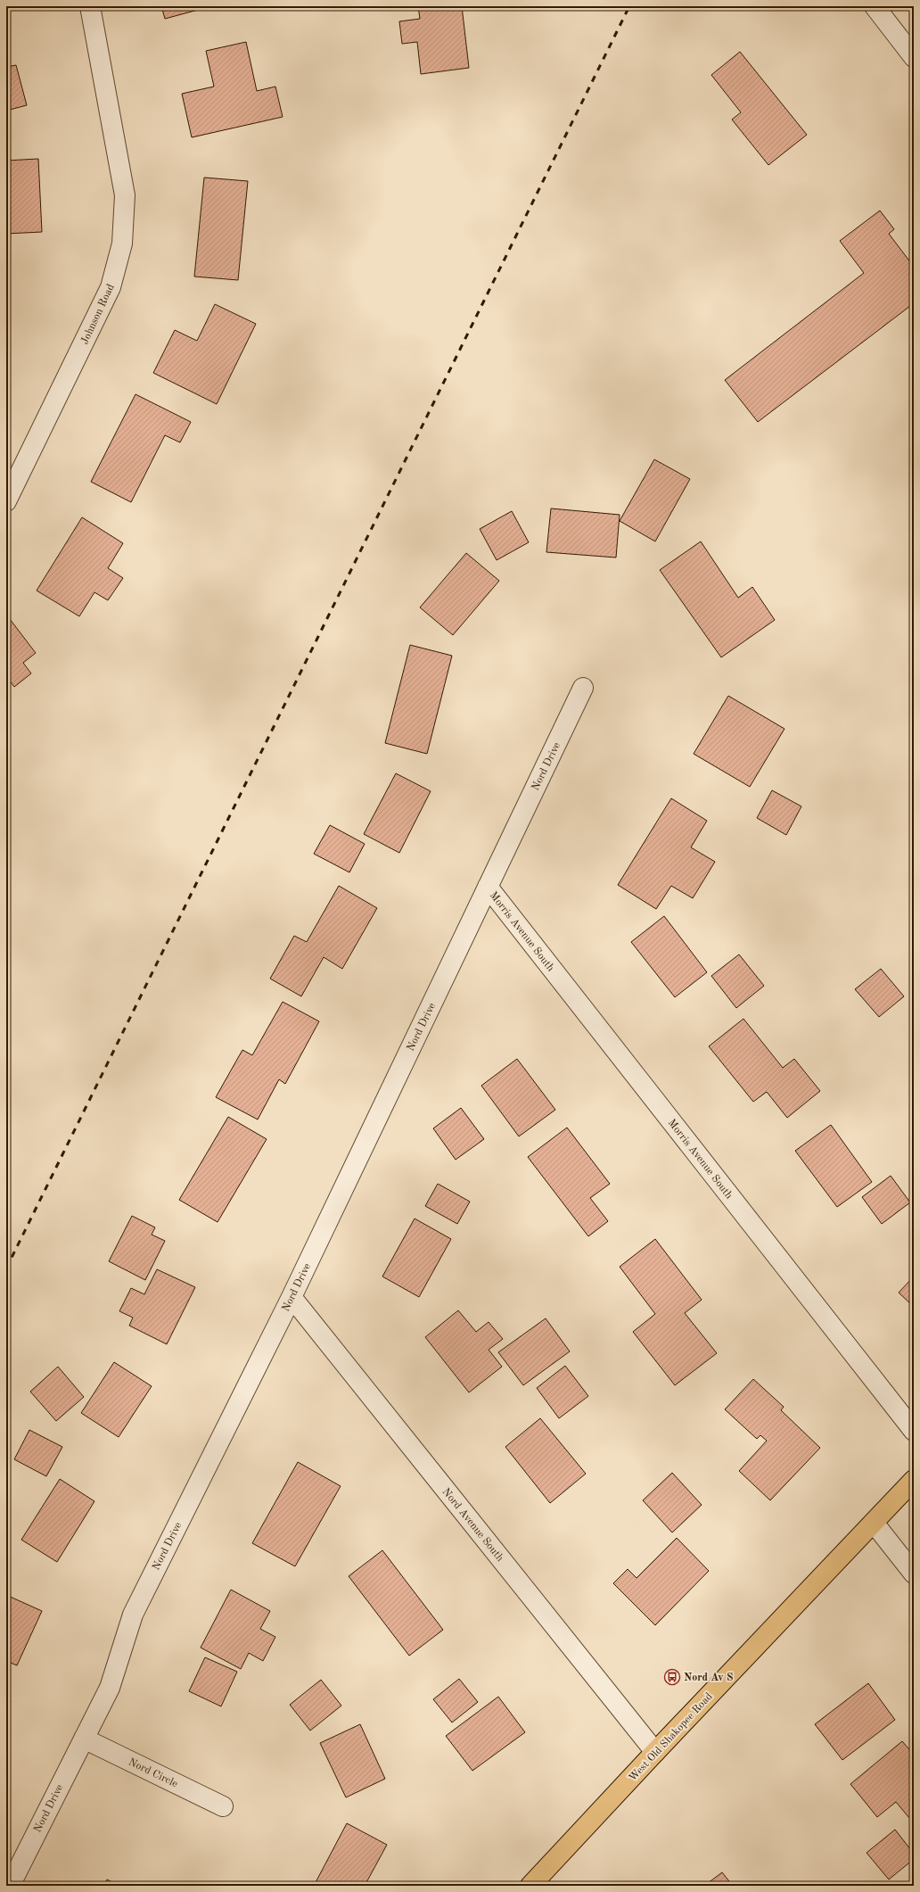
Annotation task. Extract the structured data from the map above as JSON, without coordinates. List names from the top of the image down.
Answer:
{
  "streets": {
    "main road": ["West Old Shakopee Road"],
    "street": [
      "Johnson Road",
      "Nord Drive",
      "Morris Avenue South",
      "Nord Avenue South",
      "Nord Circle"
    ]
  },
  "crossings": [
    ["Nord Drive", "Morris Avenue South"],
    ["Nord Drive", "Nord Avenue South"],
    ["Nord Drive", "Nord Circle"],
    ["Nord Avenue South", "West Old Shakopee Road"]
  ],
  "places": {
    "bus stop": ["Nord Av S"]
  }
}
